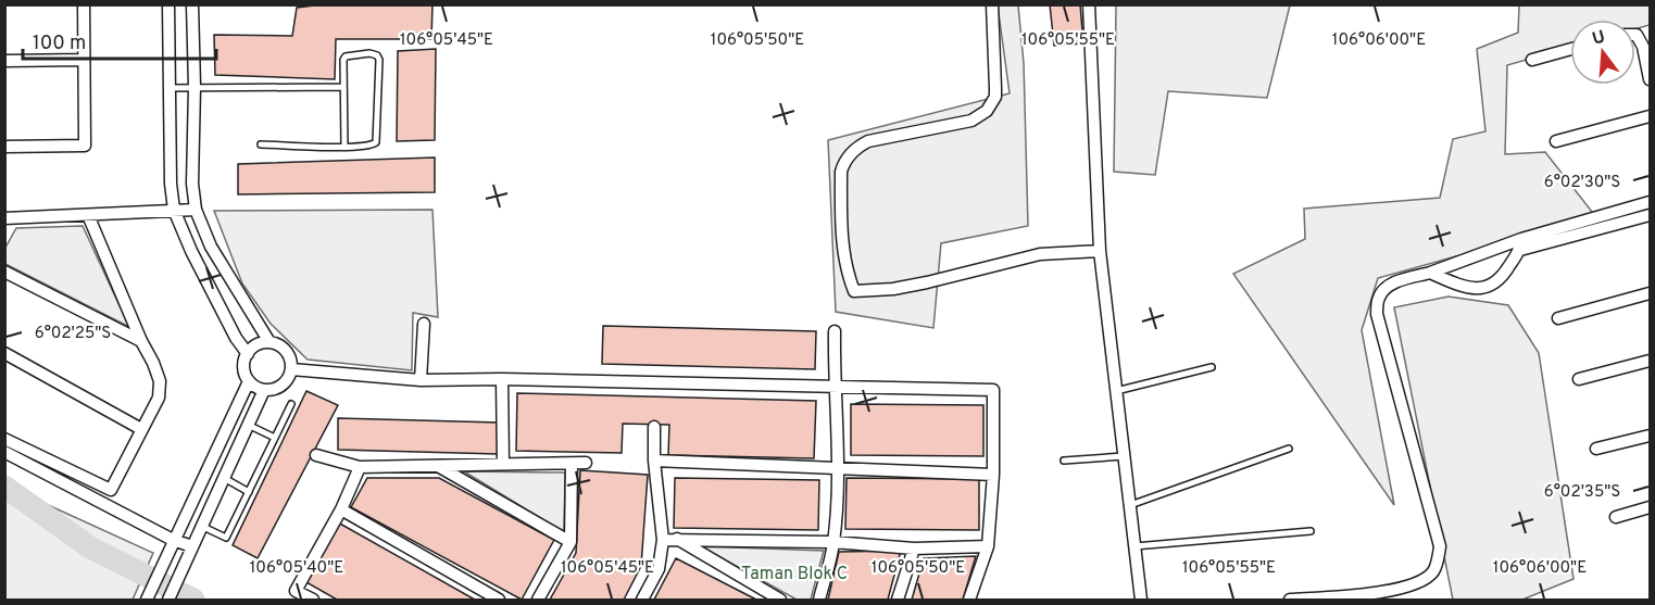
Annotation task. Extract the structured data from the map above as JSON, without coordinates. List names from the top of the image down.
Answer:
{
  "parks": ["Taman Blok C"],
  "scale_bar": "100 m",
  "north": "top",
  "coordinates": [
    "106°05'45\"E",
    "106°05'50\"E",
    "106°05'55\"E",
    "106°06'00\"E",
    "6°02'30\"S",
    "6°02'25\"S",
    "6°02'35\"S",
    "106°05'40\"E"
  ]
}
